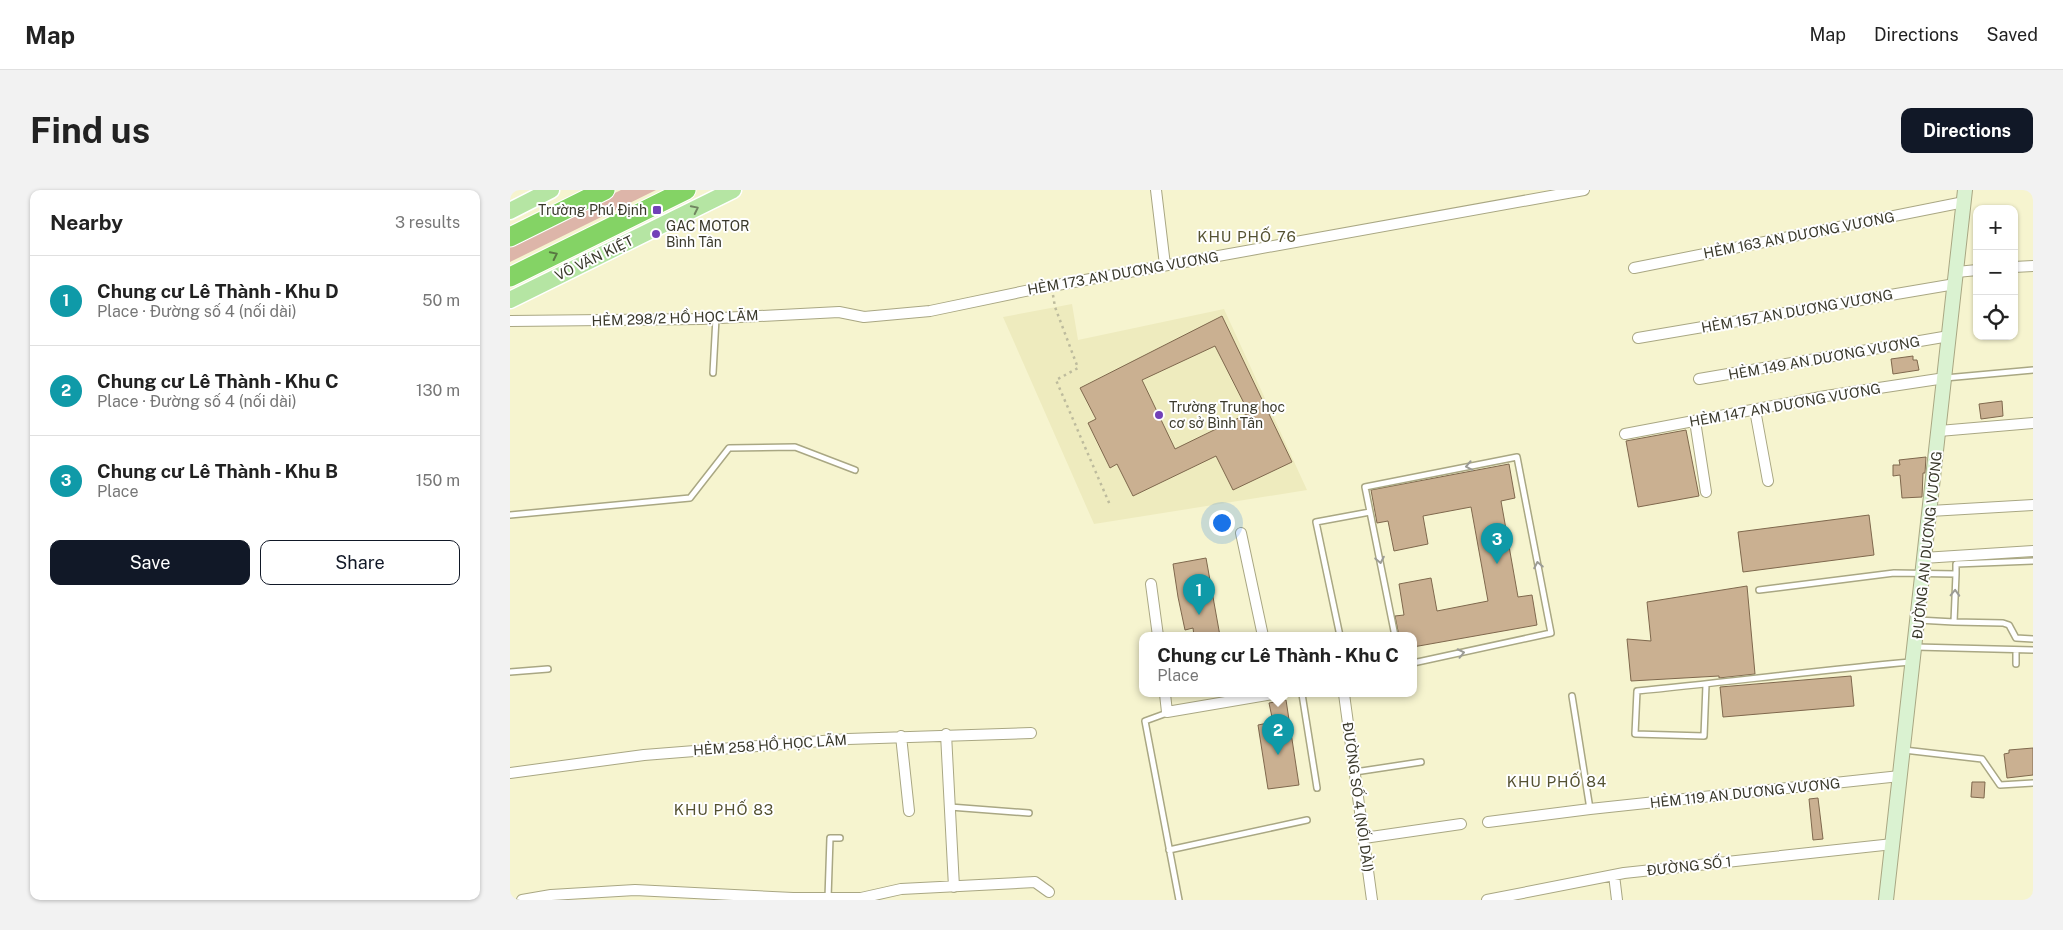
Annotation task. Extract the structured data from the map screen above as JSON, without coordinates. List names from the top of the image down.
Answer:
{
  "streets": {
    "highway": ["VÕ VĂN KIỆT"],
    "main road": ["ĐƯỜNG AN DƯƠNG VƯƠNG"],
    "street": [
      "HẺM 163 AN DƯƠNG VƯƠNG",
      "HẺM 173 AN DƯƠNG VƯƠNG",
      "HẺM 157 AN DƯƠNG VƯƠNG",
      "HẺM 298/2 HỒ HỌC LÃM",
      "HẺM 149 AN DƯƠNG VƯƠNG",
      "HẺM 147 AN DƯƠNG VƯƠNG",
      "HẺM 258 HỒ HỌC LÃM",
      "HẺM 119 AN DƯƠNG VƯƠNG",
      "ĐƯỜNG SỐ 4 (NỐI DÀI)",
      "ĐƯỜNG SỐ 1"
    ]
  },
  "crossings": [
    ["HẺM 163 AN DƯƠNG VƯƠNG", "ĐƯỜNG AN DƯƠNG VƯƠNG"],
    ["HẺM 173 AN DƯƠNG VƯƠNG", "HẺM 298/2 HỒ HỌC LÃM"],
    ["HẺM 157 AN DƯƠNG VƯƠNG", "ĐƯỜNG AN DƯƠNG VƯƠNG"],
    ["HẺM 149 AN DƯƠNG VƯƠNG", "ĐƯỜNG AN DƯƠNG VƯƠNG"],
    ["HẺM 147 AN DƯƠNG VƯƠNG", "ĐƯỜNG AN DƯƠNG VƯƠNG"],
    ["ĐƯỜNG AN DƯƠNG VƯƠNG", "HẺM 119 AN DƯƠNG VƯƠNG"],
    ["ĐƯỜNG AN DƯƠNG VƯƠNG", "ĐƯỜNG SỐ 1"]
  ],
  "one_way": ["VÕ VĂN KIỆT"],
  "districts": ["KHU PHỐ 76", "KHU PHỐ 84", "KHU PHỐ 83"],
  "places": {
    "transit": ["Trường Phú Định"],
    "other": ["GAC MOTOR Bình Tân", "Trường Trung học cơ sở Bình Tân"]
  },
  "page": {
    "header": "Map",
    "nav": ["Map", "Directions", "Saved"],
    "buttons": [
      "Directions",
      ["Save", "Share"]
    ],
    "title": "Find us",
    "heading": ["Nearby", "3 results"],
    "map_buttons": ["+", "−"],
    "list": [
      {
        "mark": "1",
        "name": "Chung cư Lê Thành - Khu D",
        "note": "Place · Đường số 4 (nối dài)",
        "value": "50 m"
      },
      {
        "mark": "2",
        "name": "Chung cư Lê Thành - Khu C",
        "note": "Place · Đường số 4 (nối dài)",
        "value": "130 m"
      },
      {
        "mark": "3",
        "name": "Chung cư Lê Thành - Khu B",
        "note": "Place",
        "value": "150 m"
      }
    ],
    "pins": ["3", "1", "2"],
    "popup": ["Chung cư Lê Thành - Khu C", "Place"]
  }
}
